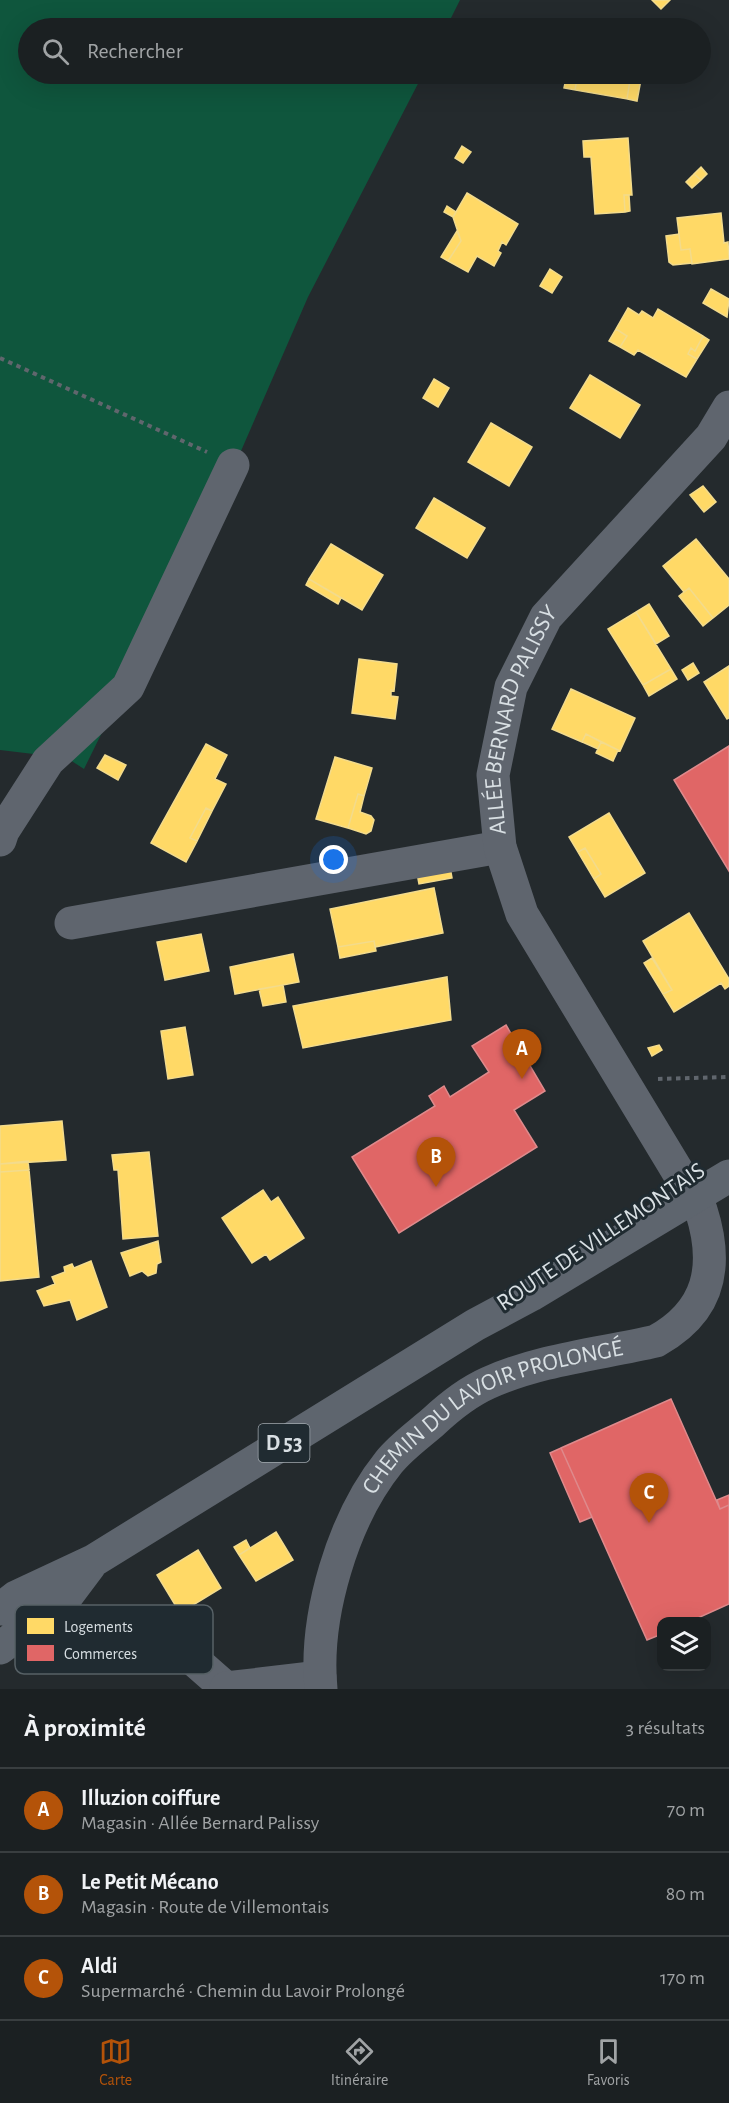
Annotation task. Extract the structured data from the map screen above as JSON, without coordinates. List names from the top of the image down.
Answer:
{
  "streets": {
    "main road": ["ROUTE DE VILLEMONTAIS", "D 53"],
    "street": ["ALLÉE BERNARD PALISSY", "CHEMIN DU LAVOIR PROLONGÉ"]
  },
  "crossings": [
    ["ALLÉE BERNARD PALISSY", "ROUTE DE VILLEMONTAIS"],
    ["ALLÉE BERNARD PALISSY", "CHEMIN DU LAVOIR PROLONGÉ"],
    ["ROUTE DE VILLEMONTAIS", "CHEMIN DU LAVOIR PROLONGÉ"],
    ["ROUTE DE VILLEMONTAIS", "D 53"]
  ],
  "legend": ["Logements", "Commerces"],
  "page": {
    "search": "Rechercher",
    "pins": ["A", "B", "C"],
    "heading": ["À proximité", "3 résultats"],
    "list": [
      {
        "mark": "A",
        "name": "Illuzion coiffure",
        "note": "Magasin · Allée Bernard Palissy",
        "value": "70 m"
      },
      {
        "mark": "B",
        "name": "Le Petit Mécano",
        "note": "Magasin · Route de Villemontais",
        "value": "80 m"
      },
      {
        "mark": "C",
        "name": "Aldi",
        "note": "Supermarché · Chemin du Lavoir Prolongé",
        "value": "170 m"
      }
    ],
    "nav": ["Carte", "Itinéraire", "Favoris"]
  }
}
